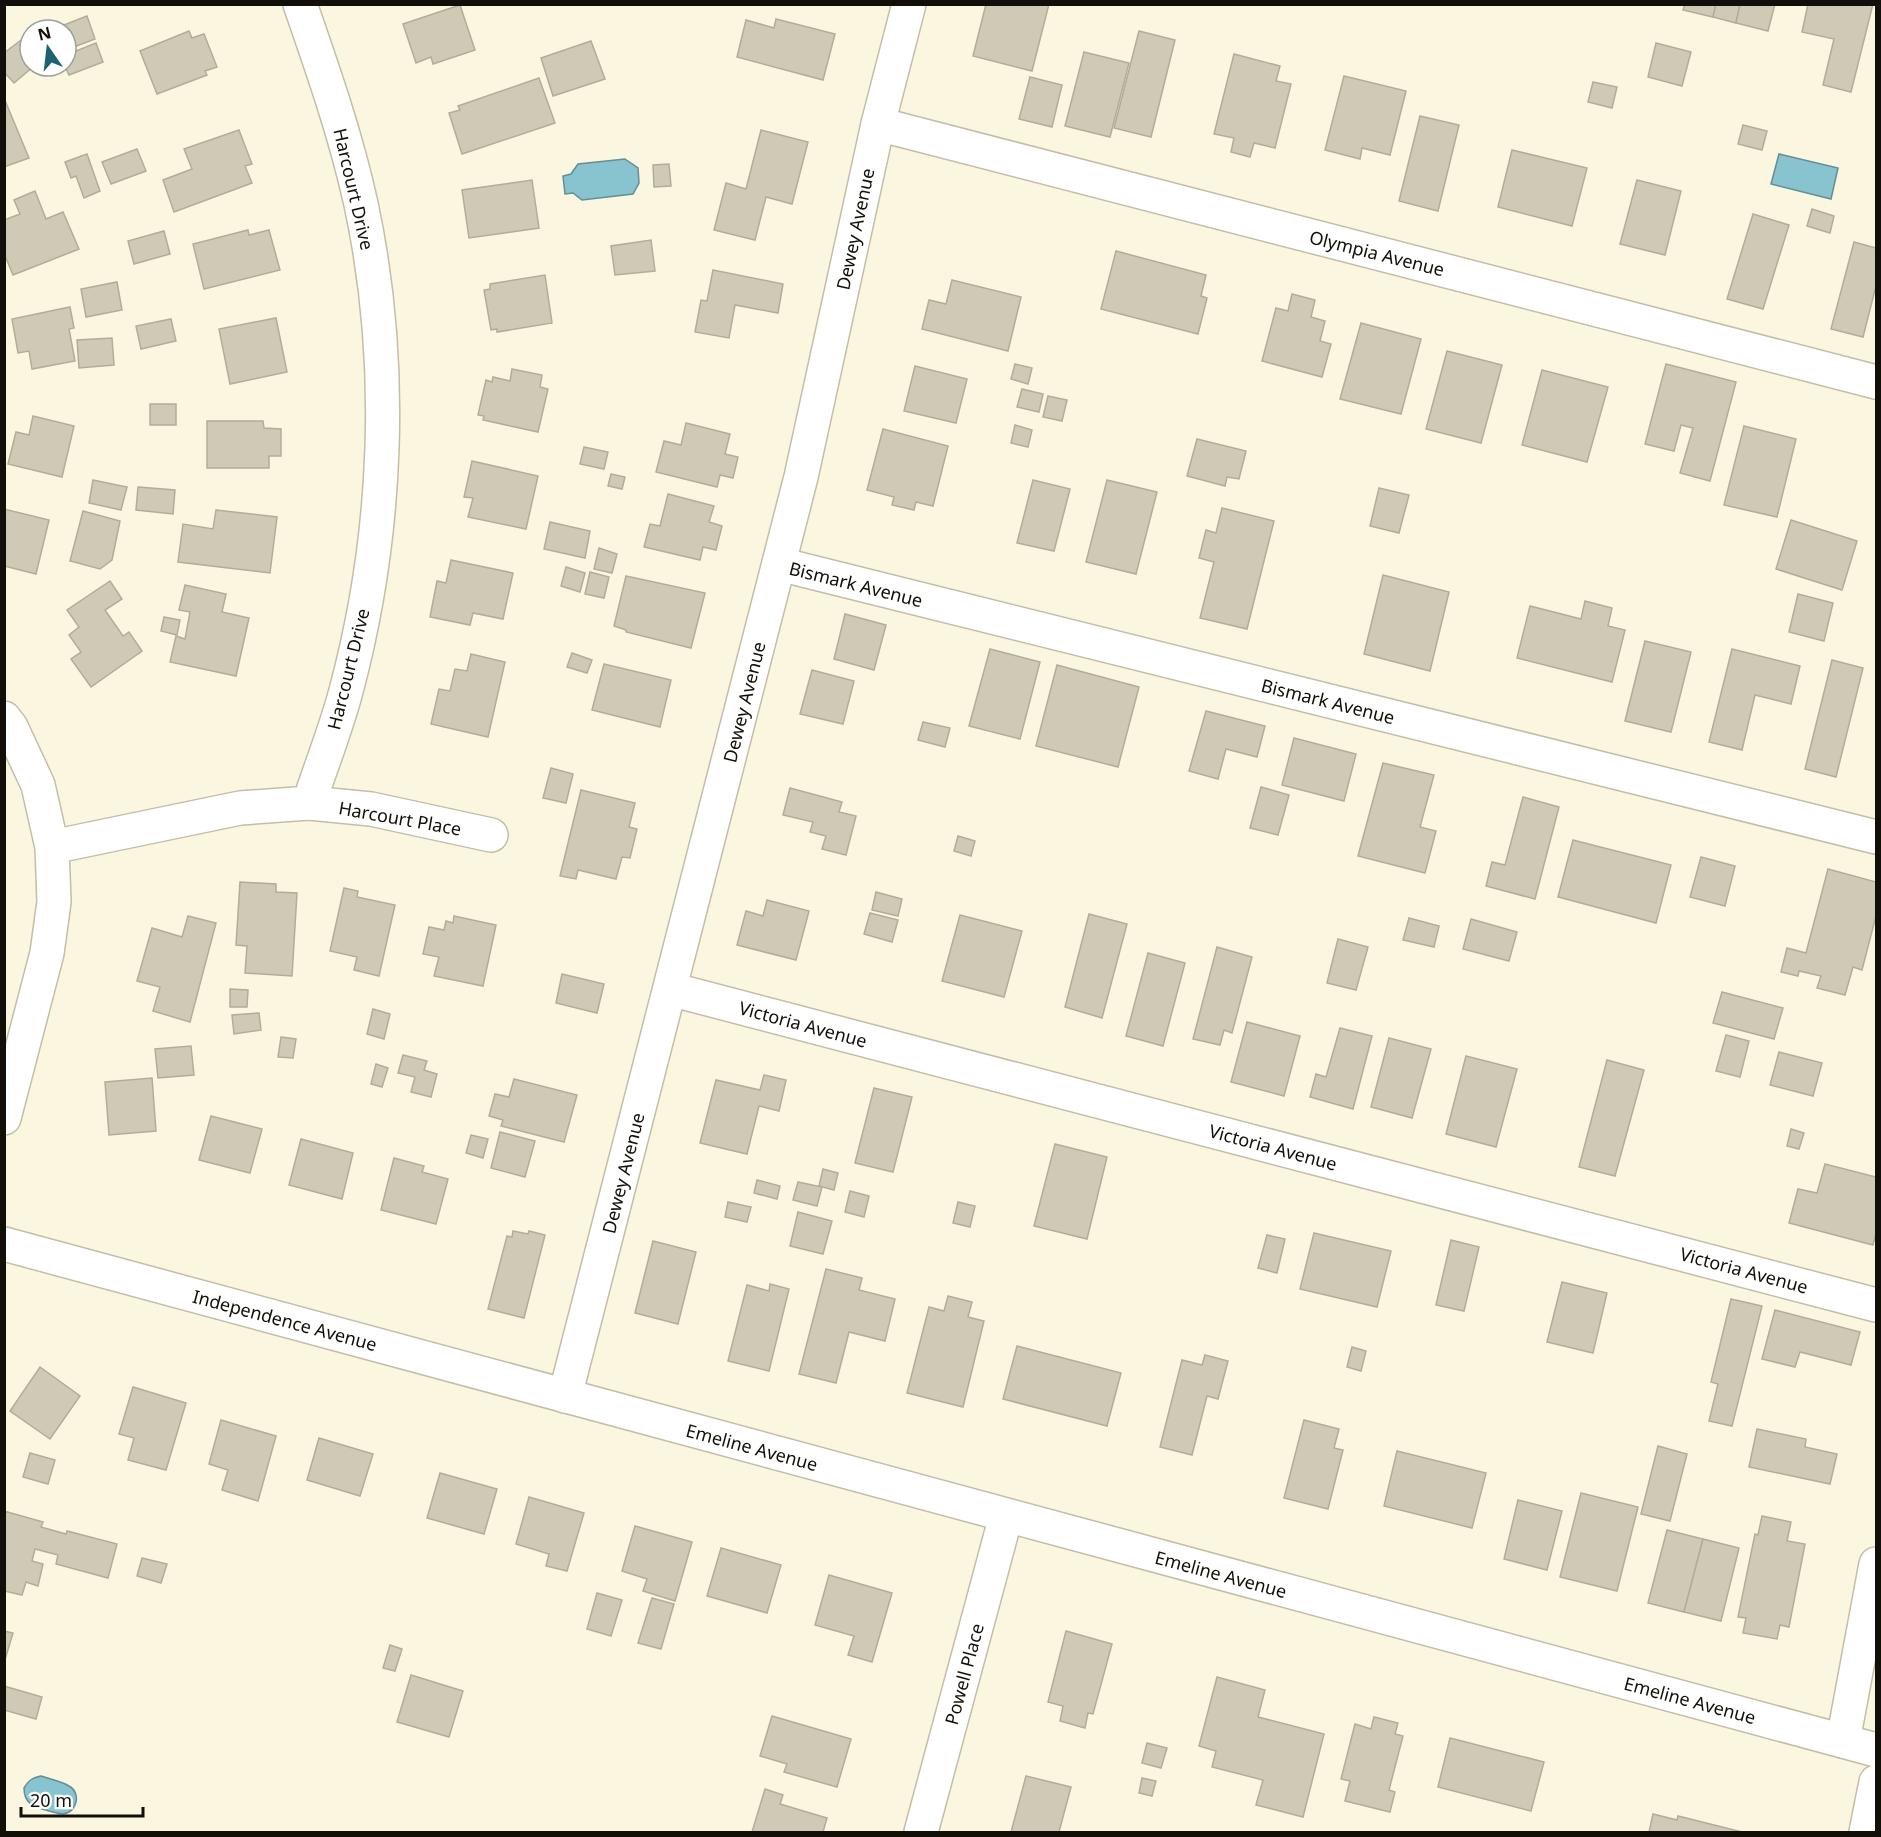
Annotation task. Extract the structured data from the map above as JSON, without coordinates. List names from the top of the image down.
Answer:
{
  "streets": {
    "street": [
      "Harcourt Drive",
      "Dewey Avenue",
      "Olympia Avenue",
      "Bismark Avenue",
      "Harcourt Place",
      "Victoria Avenue",
      "Independence Avenue",
      "Emeline Avenue",
      "Powell Place"
    ]
  },
  "crossings": [
    ["Harcourt Drive", "Harcourt Place"],
    ["Dewey Avenue", "Olympia Avenue"],
    ["Dewey Avenue", "Bismark Avenue"],
    ["Dewey Avenue", "Victoria Avenue"],
    ["Dewey Avenue", "Independence Avenue"],
    ["Dewey Avenue", "Emeline Avenue"],
    ["Independence Avenue", "Emeline Avenue"],
    ["Emeline Avenue", "Powell Place"]
  ],
  "scale_bar": "20 m",
  "north": "top"
}
